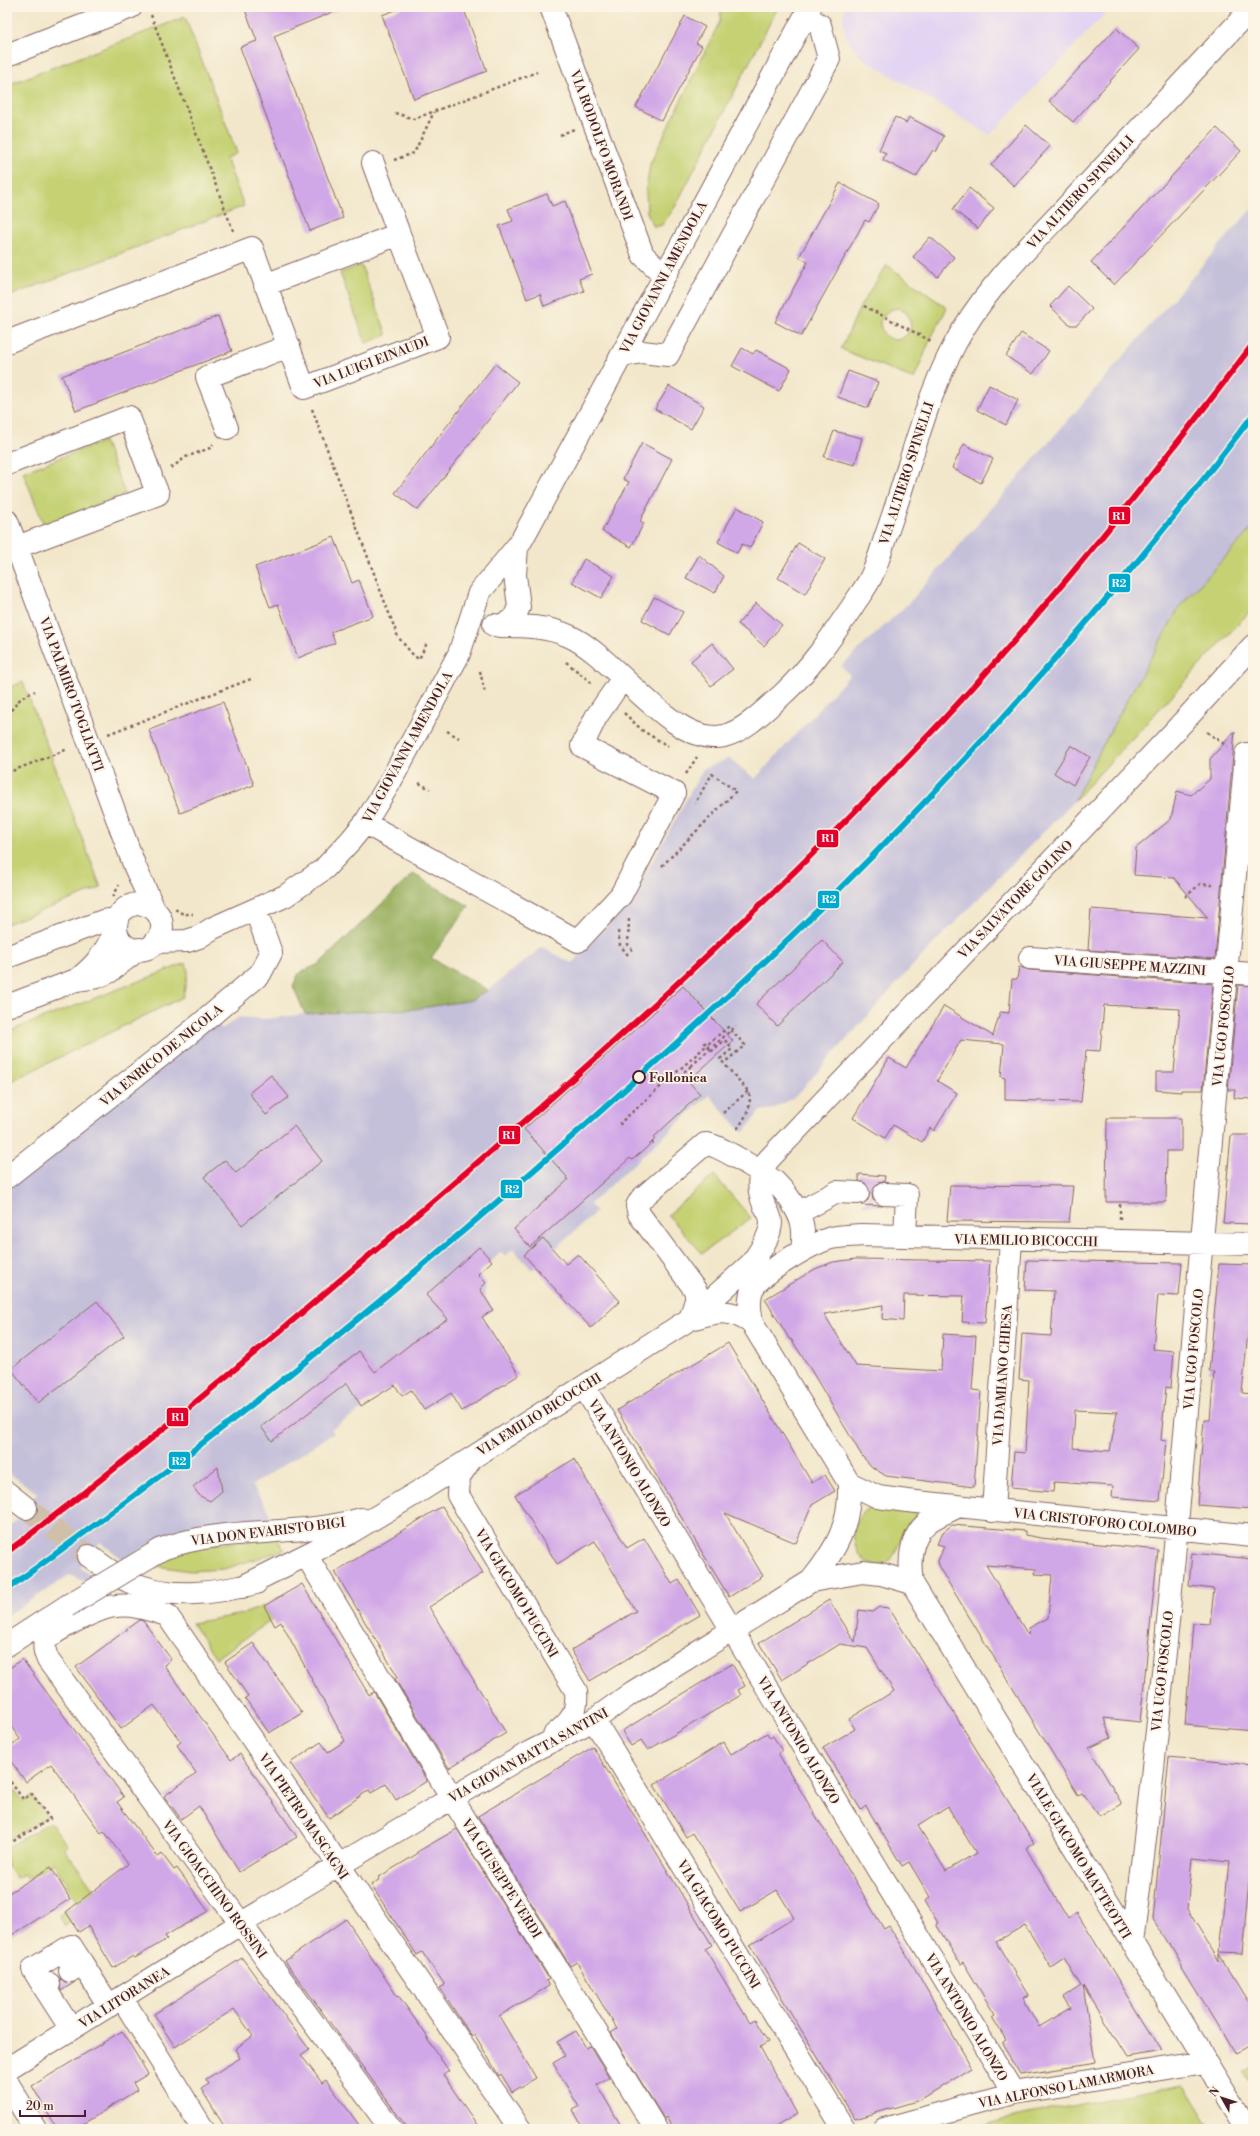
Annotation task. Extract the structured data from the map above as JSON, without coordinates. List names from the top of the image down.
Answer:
{
  "streets": {
    "street": [
      "VIA RODOLFO MORANDI",
      "VIA ALTIERO SPINELLI",
      "VIA GIOVANNI AMENDOLA",
      "VIA LUIGI EINAUDI",
      "VIA PALMIRO TOGLIATTI",
      "VIA SALVATORE GOLINO",
      "VIA GIUSEPPE MAZZINI",
      "VIA UGO FOSCOLO",
      "VIA ENRICO DE NICOLA",
      "VIA EMILIO BICOCCHI",
      "VIA DAMIANO CHIESA",
      "VIA ANTONIO ALONZO",
      "VIA CRISTOFORO COLOMBO",
      "VIA DON EVARISTO BIGI",
      "VIA GIACOMO PUCCINI",
      "VIA GIOVAN BATTA SANTINI",
      "VIA PIETRO MASCAGNI",
      "VIALE GIACOMO MATTEOTTI",
      "VIA GIUSEPPE VERDI",
      "VIA GIOACCHINO ROSSINI",
      "VIA LITORANEA",
      "VIA ALFONSO LAMARMORA"
    ]
  },
  "crossings": [
    ["VIA RODOLFO MORANDI", "VIA GIOVANNI AMENDOLA"],
    ["VIA ALTIERO SPINELLI", "VIA GIOVANNI AMENDOLA"],
    ["VIA GIOVANNI AMENDOLA", "VIA PALMIRO TOGLIATTI"],
    ["VIA GIOVANNI AMENDOLA", "VIA ENRICO DE NICOLA"],
    ["VIA GIUSEPPE MAZZINI", "VIA UGO FOSCOLO"],
    ["VIA UGO FOSCOLO", "VIA EMILIO BICOCCHI"],
    ["VIA UGO FOSCOLO", "VIA CRISTOFORO COLOMBO"],
    ["VIA UGO FOSCOLO", "VIALE GIACOMO MATTEOTTI"],
    ["VIA EMILIO BICOCCHI", "VIA DAMIANO CHIESA"],
    ["VIA EMILIO BICOCCHI", "VIA ANTONIO ALONZO"],
    ["VIA EMILIO BICOCCHI", "VIA DON EVARISTO BIGI"],
    ["VIA EMILIO BICOCCHI", "VIA GIUSEPPE VERDI"],
    ["VIA DAMIANO CHIESA", "VIA CRISTOFORO COLOMBO"],
    ["VIA ANTONIO ALONZO", "VIA GIOVAN BATTA SANTINI"],
    ["VIA ANTONIO ALONZO", "VIA ALFONSO LAMARMORA"],
    ["VIA GIACOMO PUCCINI", "VIA GIOVAN BATTA SANTINI"],
    ["VIA GIOVAN BATTA SANTINI", "VIA PIETRO MASCAGNI"],
    ["VIA GIOVAN BATTA SANTINI", "VIA GIUSEPPE VERDI"],
    ["VIA GIOVAN BATTA SANTINI", "VIA GIOACCHINO ROSSINI"],
    ["VIA GIOVAN BATTA SANTINI", "VIA LITORANEA"],
    ["VIA PIETRO MASCAGNI", "VIA GIOACCHINO ROSSINI"],
    ["VIALE GIACOMO MATTEOTTI", "VIA ALFONSO LAMARMORA"],
    ["VIA GIOACCHINO ROSSINI", "VIA LITORANEA"]
  ],
  "places": ["Follonica"],
  "lines": ["transit line R1", "transit line R2"],
  "scale_bar": "20 m",
  "north": "top left"
}
